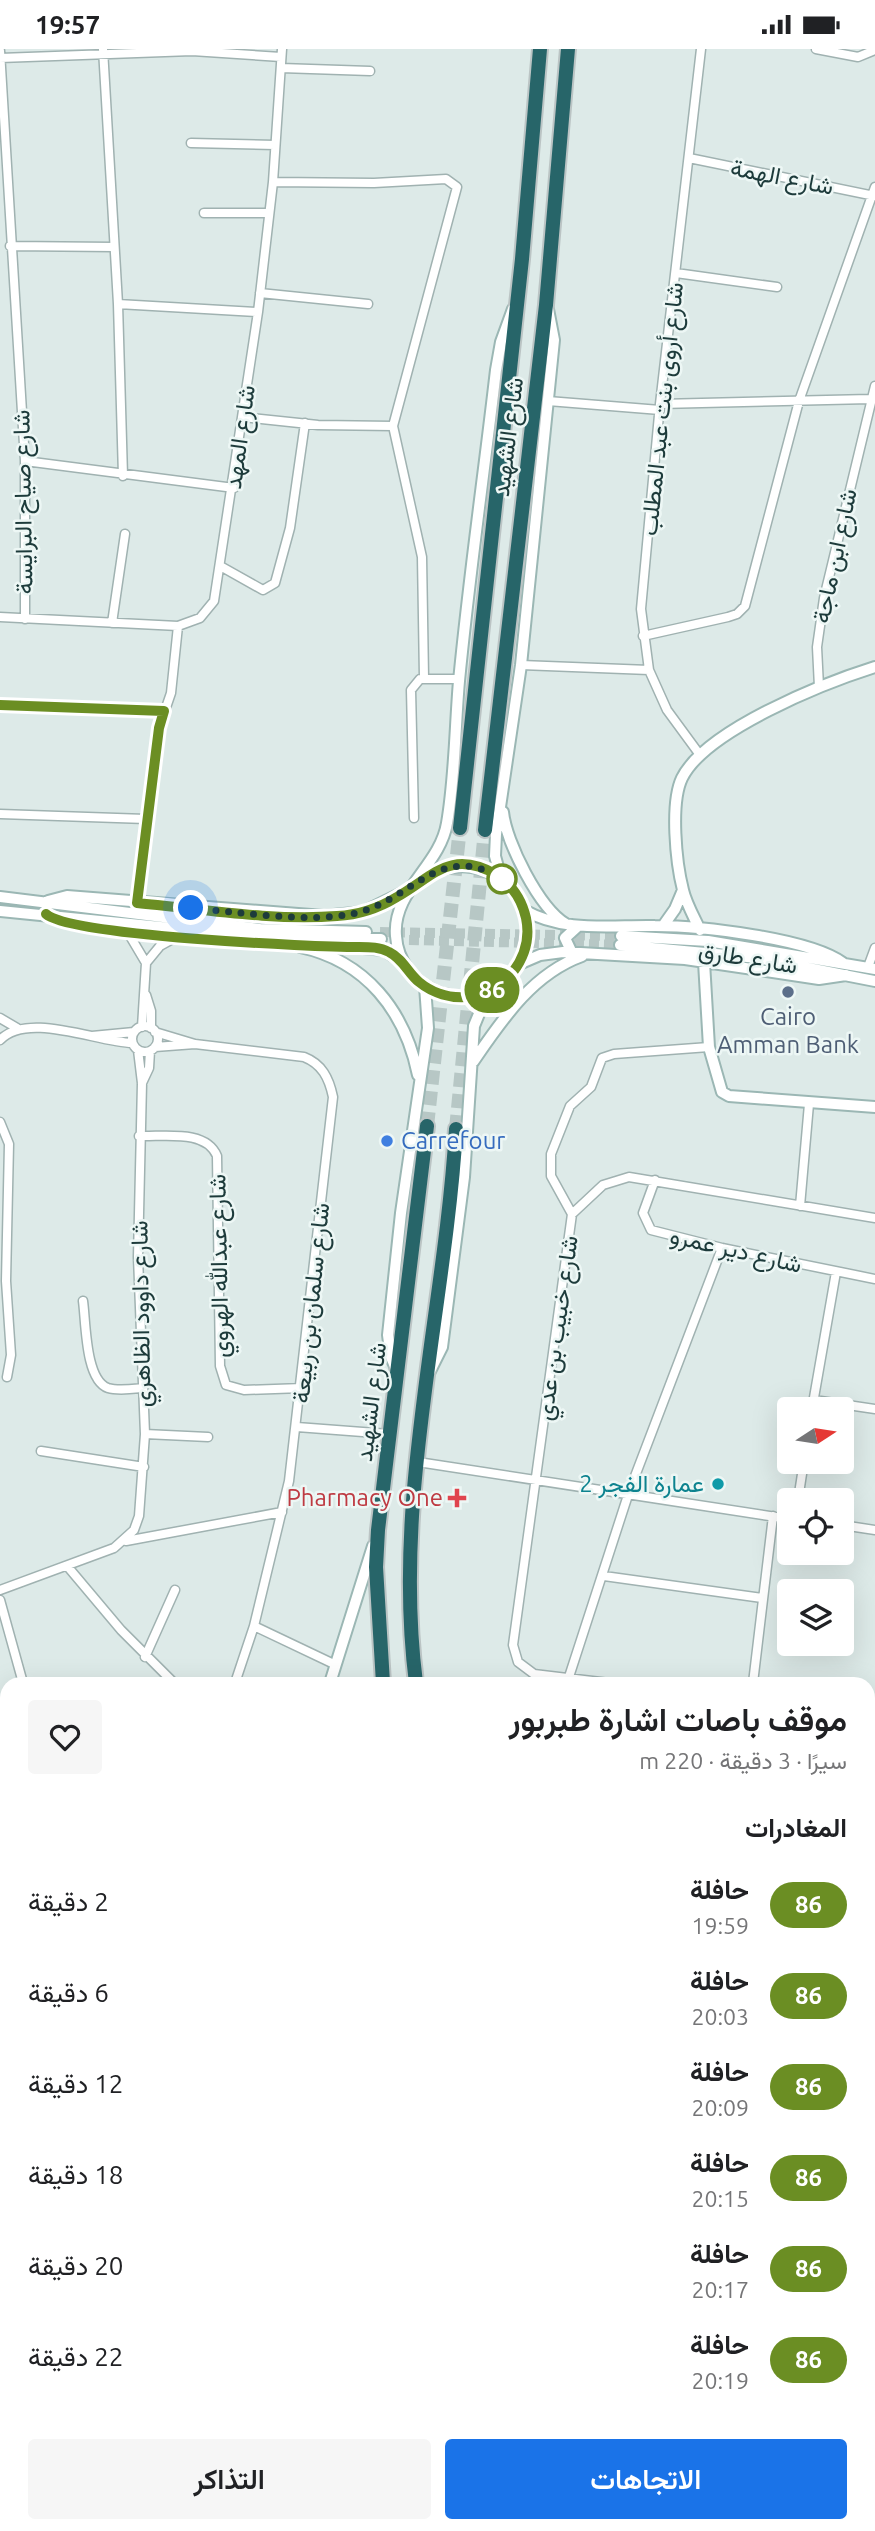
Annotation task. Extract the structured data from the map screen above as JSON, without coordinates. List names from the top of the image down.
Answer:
{
  "streets": {
    "highway": ["شارع الشهيد"],
    "street": [
      "شارع الهمة",
      "شارع أروى بنت عبد المطلب",
      "شارع المهد",
      "شارع صياح البرايسة",
      "شارع ابن ماجة",
      "شارع طارق",
      "شارع دير عمرو",
      "شارع عبدالله الهروي",
      "شارع سلمان بن ربيعة",
      "شارع داوود الظاهري",
      "شارع خبيب بن عدي"
    ]
  },
  "crossings": [
    ["شارع الهمة", "شارع أروى بنت عبد المطلب"],
    ["شارع المهد", "شارع صياح البرايسة"],
    ["شارع دير عمرو", "شارع خبيب بن عدي"],
    ["شارع عبدالله الهروي", "شارع سلمان بن ربيعة"],
    ["شارع عبدالله الهروي", "شارع داوود الظاهري"],
    ["شارع سلمان بن ربيعة", "شارع داوود الظاهري"]
  ],
  "places": {
    "other": ["Cairo Amman Bank", "Carrefour", "عمارة الفجر 2"],
    "health": ["Pharmacy One"]
  },
  "lines": ["bus line 86"],
  "north": "right",
  "page": {
    "status": "19:57",
    "on_map": "86",
    "heading": [
      ["موقف باصات اشارة طبربور", "سيرًا · 3 دقيقة · 220 m"],
      "المغادرات"
    ],
    "list": [
      {
        "mark": "86",
        "name": "حافلة",
        "note": "19:59",
        "value": "2 دقيقة"
      },
      {
        "mark": "86",
        "name": "حافلة",
        "note": "20:03",
        "value": "6 دقيقة"
      },
      {
        "mark": "86",
        "name": "حافلة",
        "note": "20:09",
        "value": "12 دقيقة"
      },
      {
        "mark": "86",
        "name": "حافلة",
        "note": "20:15",
        "value": "18 دقيقة"
      },
      {
        "mark": "86",
        "name": "حافلة",
        "note": "20:17",
        "value": "20 دقيقة"
      },
      {
        "mark": "86",
        "name": "حافلة",
        "note": "20:19",
        "value": "22 دقيقة"
      }
    ],
    "buttons": ["الاتجاهات", "التذاكر"]
  }
}
